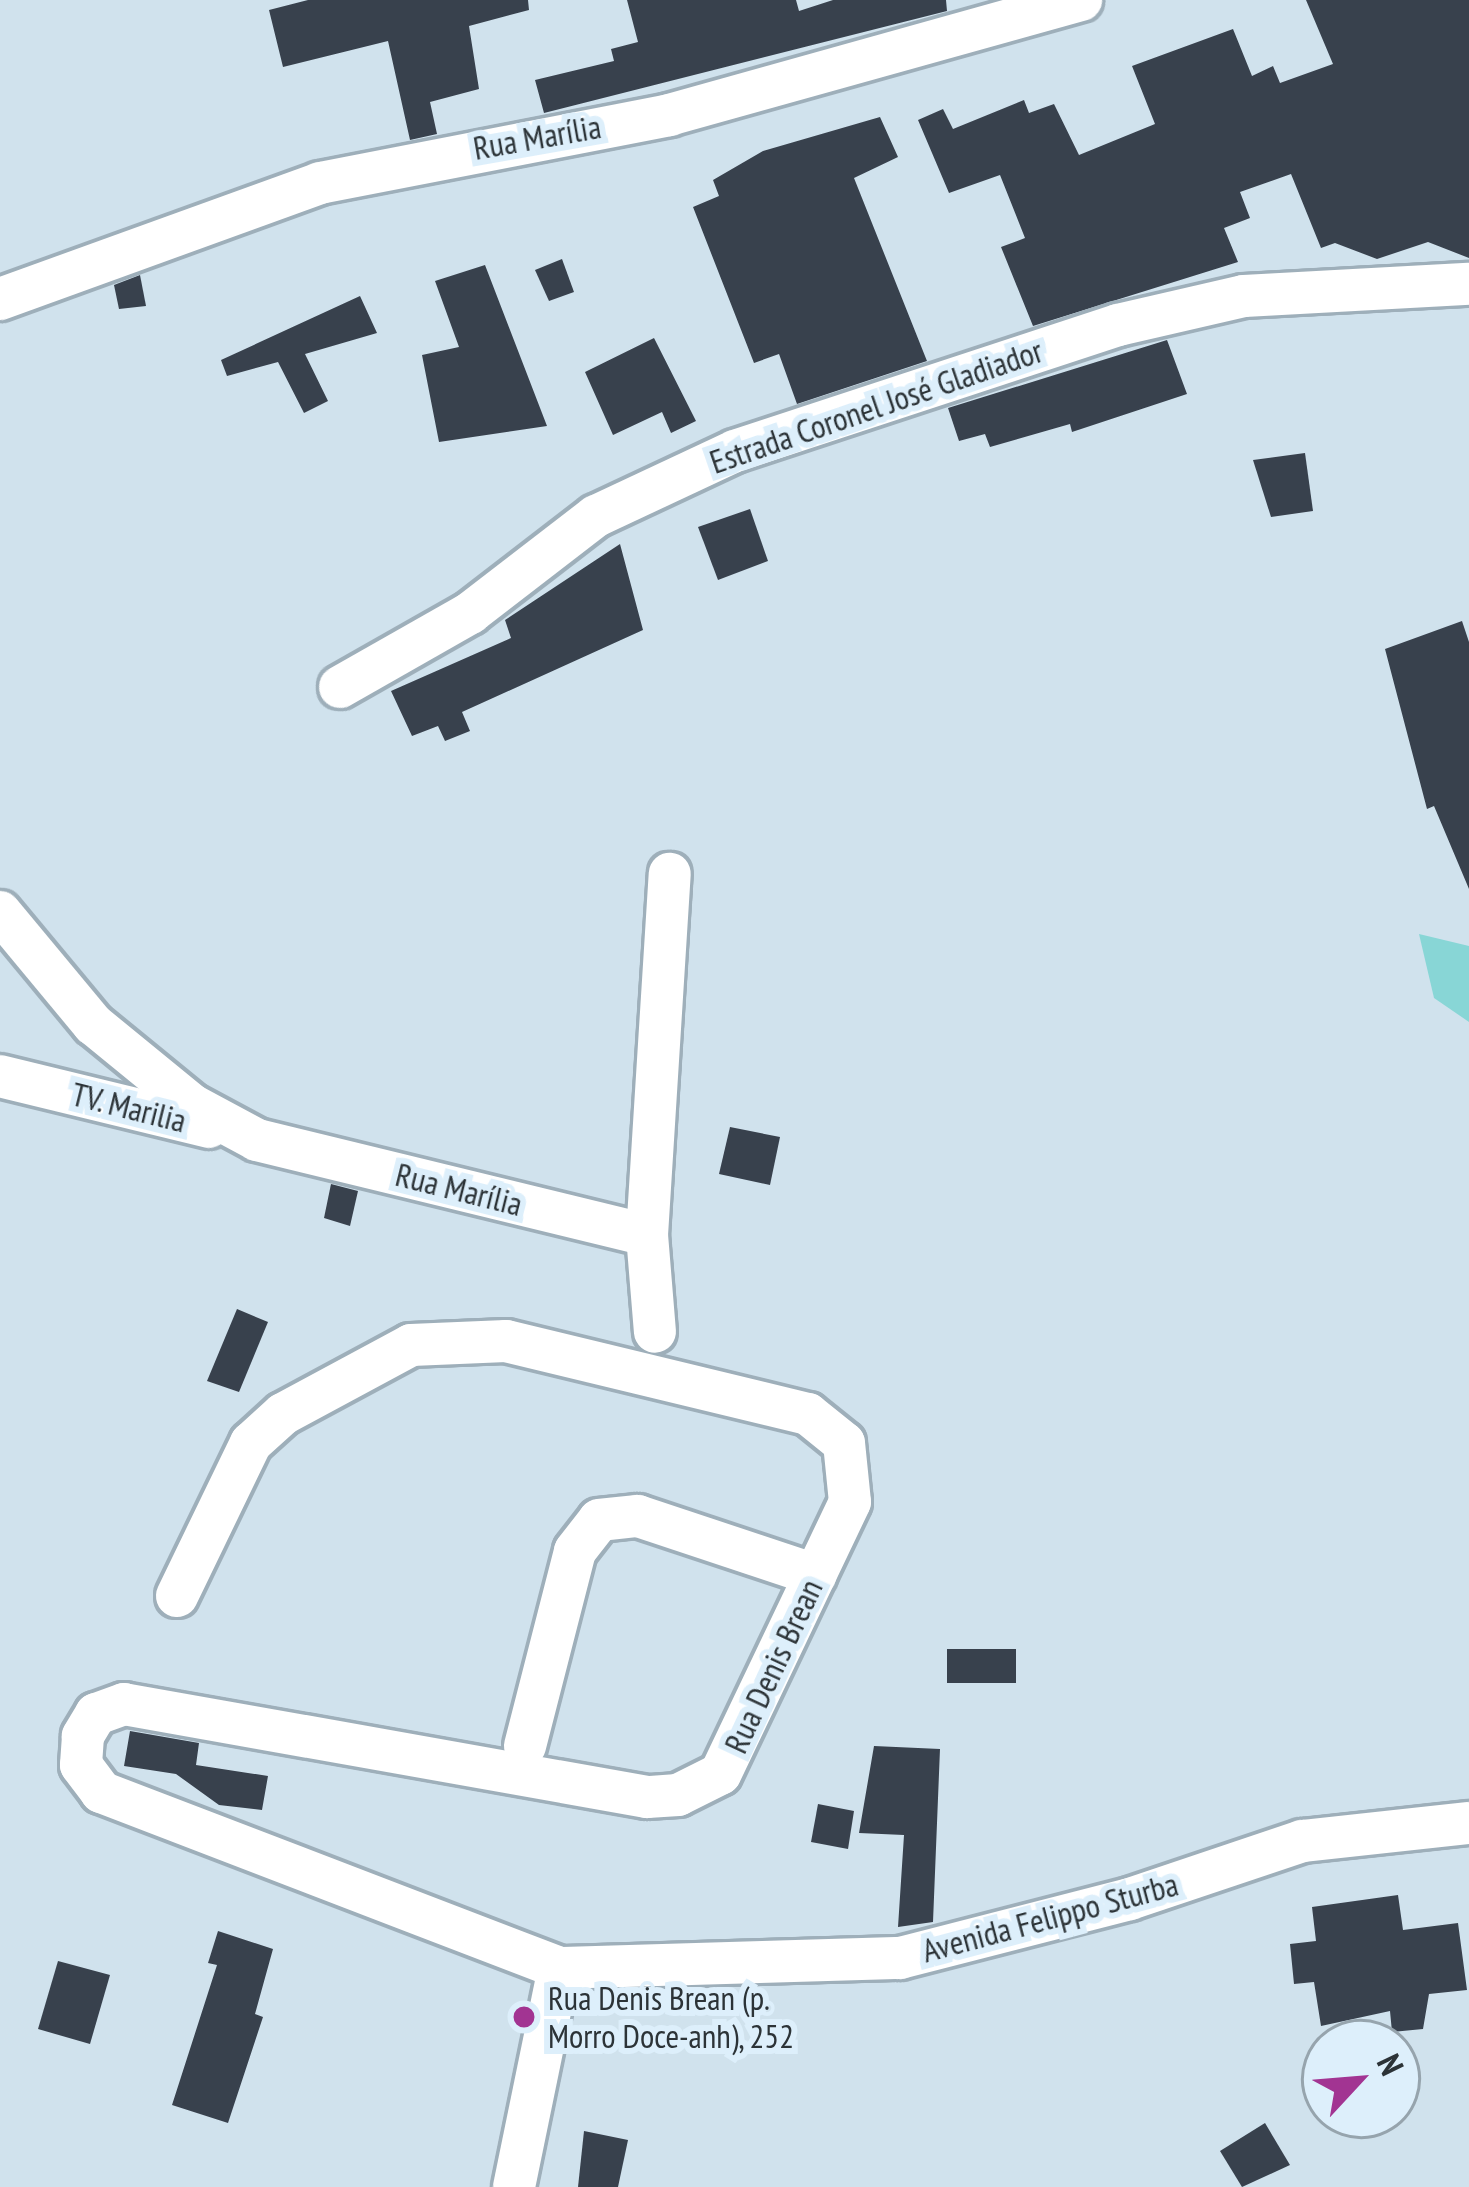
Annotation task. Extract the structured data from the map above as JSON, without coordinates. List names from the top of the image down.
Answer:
{
  "streets": {
    "street": [
      "Rua Marília",
      "Estrada Coronel José Gladiador",
      "TV. Marilia",
      "Rua Denis Brean",
      "Avenida Felippo Sturba"
    ]
  },
  "crossings": [
    ["Rua Marília", "TV. Marilia"],
    ["Rua Denis Brean", "Avenida Felippo Sturba"]
  ],
  "places": ["Rua Denis Brean (p. Morro Doce-anh), 252"],
  "north": "top right"
}
